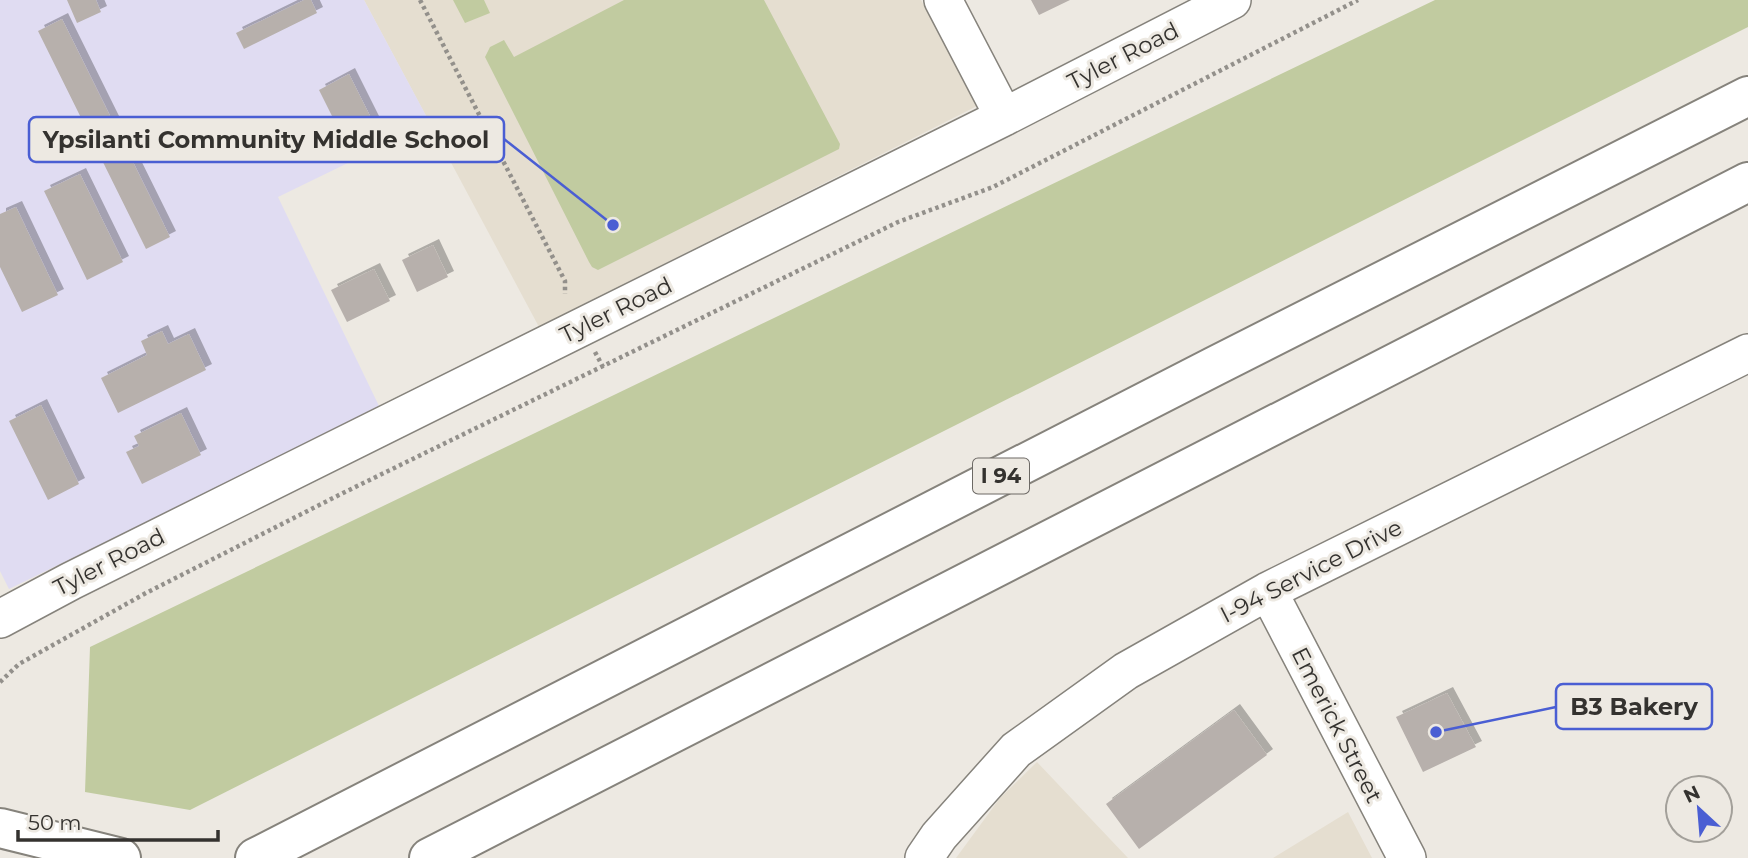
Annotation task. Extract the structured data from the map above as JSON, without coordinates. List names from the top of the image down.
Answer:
{
  "streets": {
    "main road": ["I 94"],
    "street": ["Tyler Road", "I-94 Service Drive", "Emerick Street"]
  },
  "crossings": [
    ["I-94 Service Drive", "Emerick Street"]
  ],
  "places": ["Ypsilanti Community Middle School", "B3 Bakery"],
  "scale_bar": "50 m",
  "north": "top left"
}
